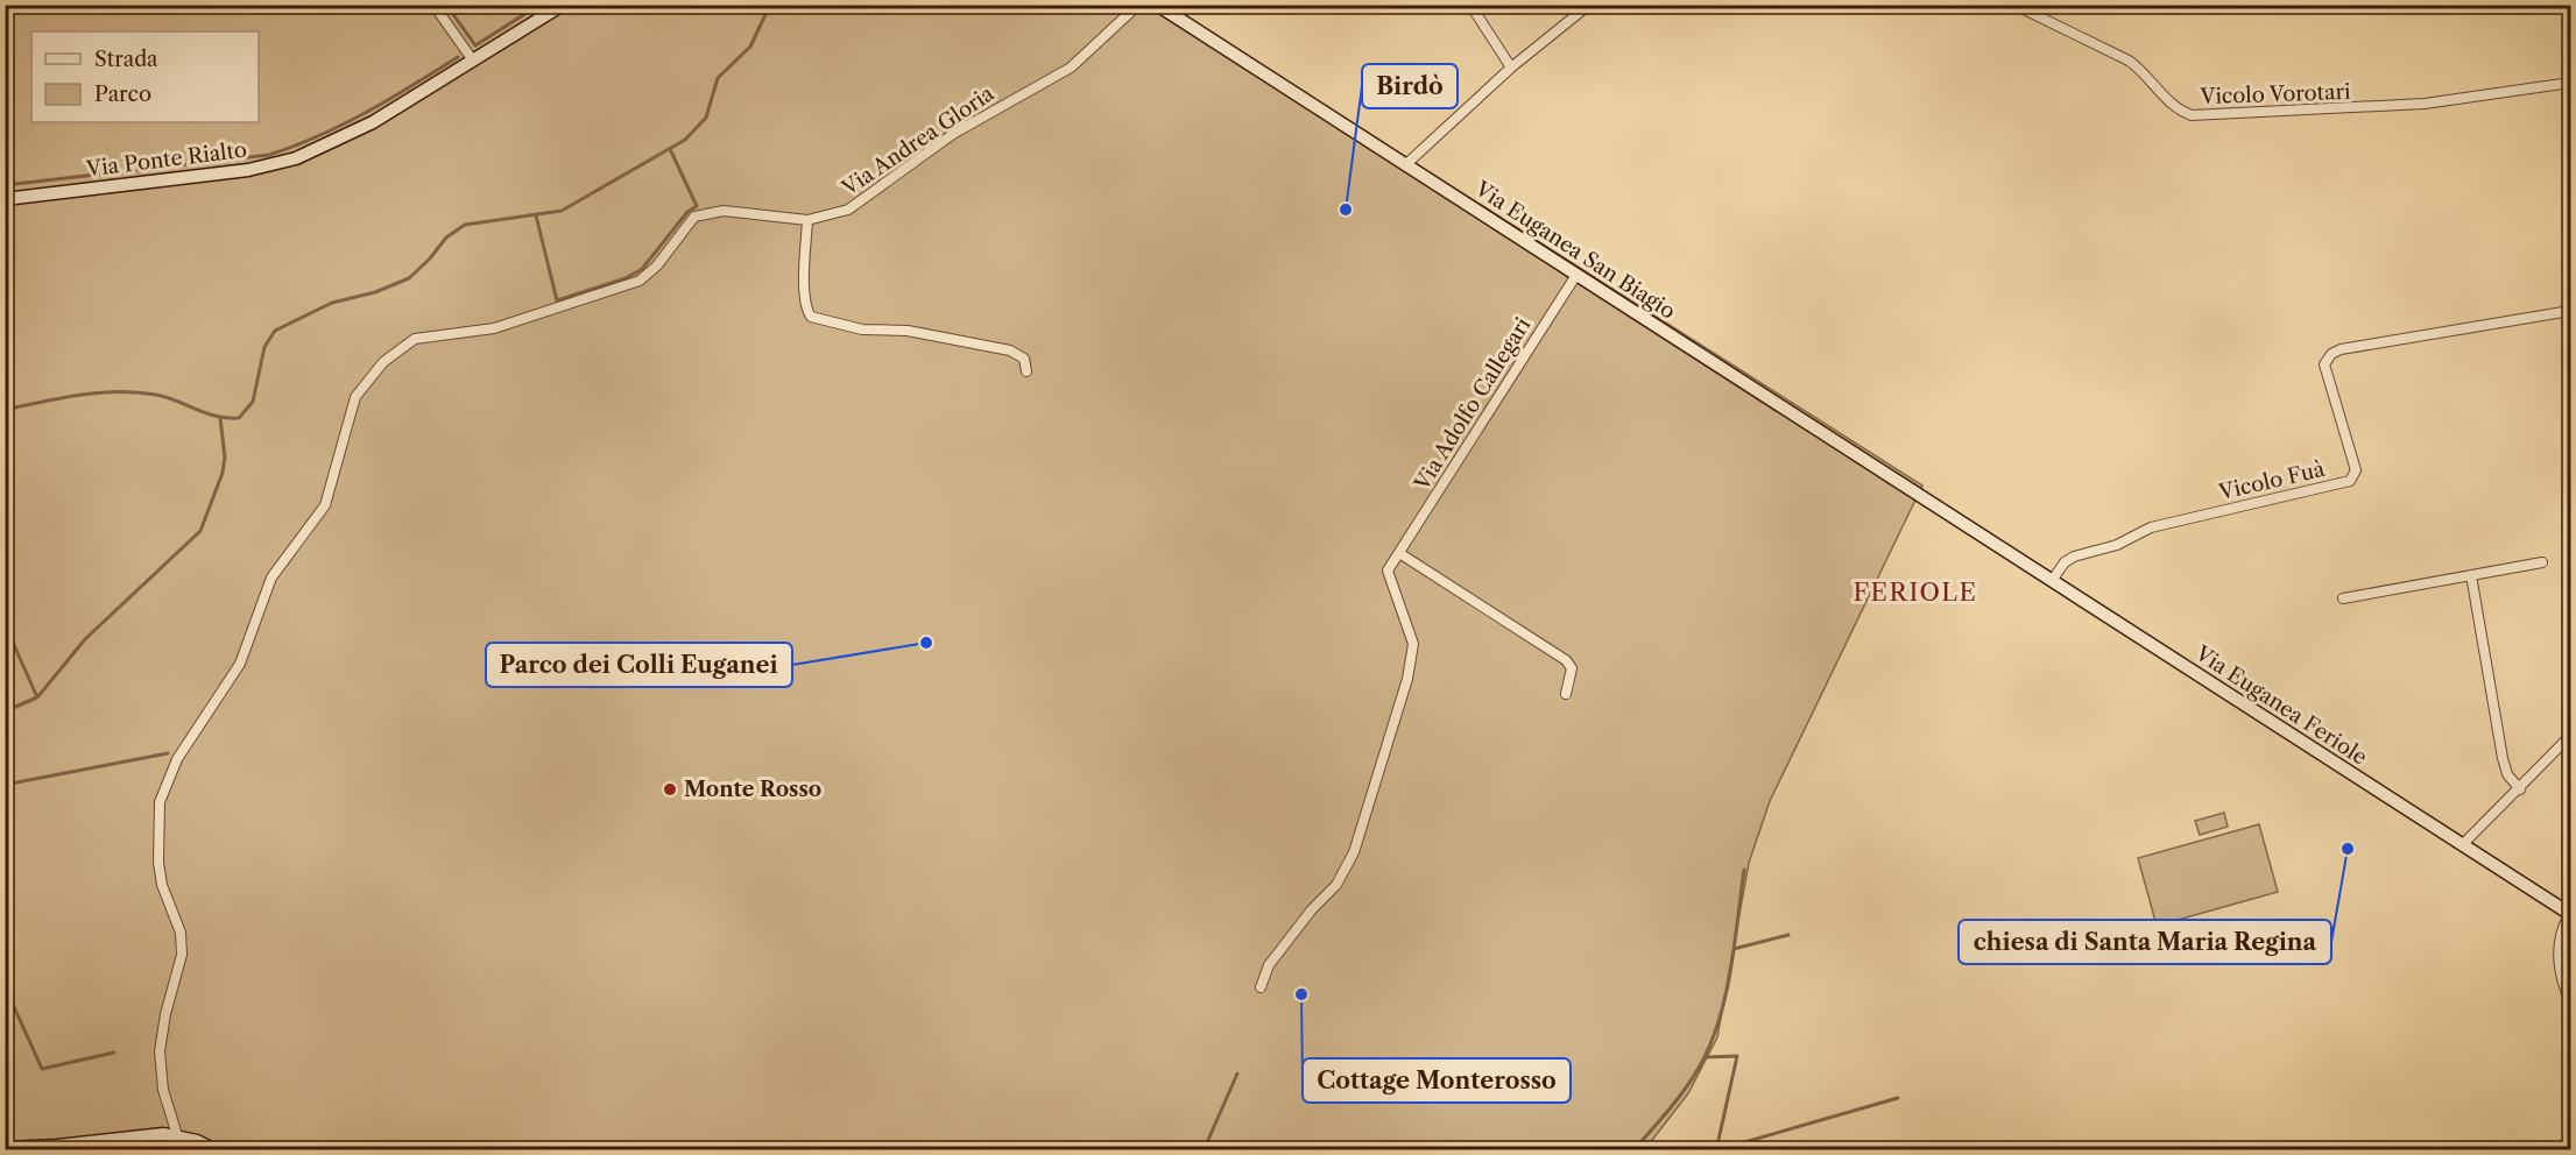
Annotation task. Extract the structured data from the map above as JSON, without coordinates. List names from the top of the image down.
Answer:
{
  "streets": {
    "main road": ["Via Ponte Rialto", "Via Euganea San Biagio", "Via Euganea Feriole"],
    "street": [
      "Vicolo Vorotari",
      "Via Andrea Gloria",
      "Via Adolfo Callegari",
      "Vicolo Fuà"
    ]
  },
  "crossings": [
    ["Via Euganea San Biagio", "Via Adolfo Callegari"],
    ["Via Euganea San Biagio", "Via Euganea Feriole"],
    ["Vicolo Fuà", "Via Euganea Feriole"]
  ],
  "districts": ["FERIOLE"],
  "places": [
    "Birdò",
    "Parco dei Colli Euganei",
    "Monte Rosso",
    "chiesa di Santa Maria Regina",
    "Cottage Monterosso"
  ],
  "legend": ["Strada", "Parco"]
}
